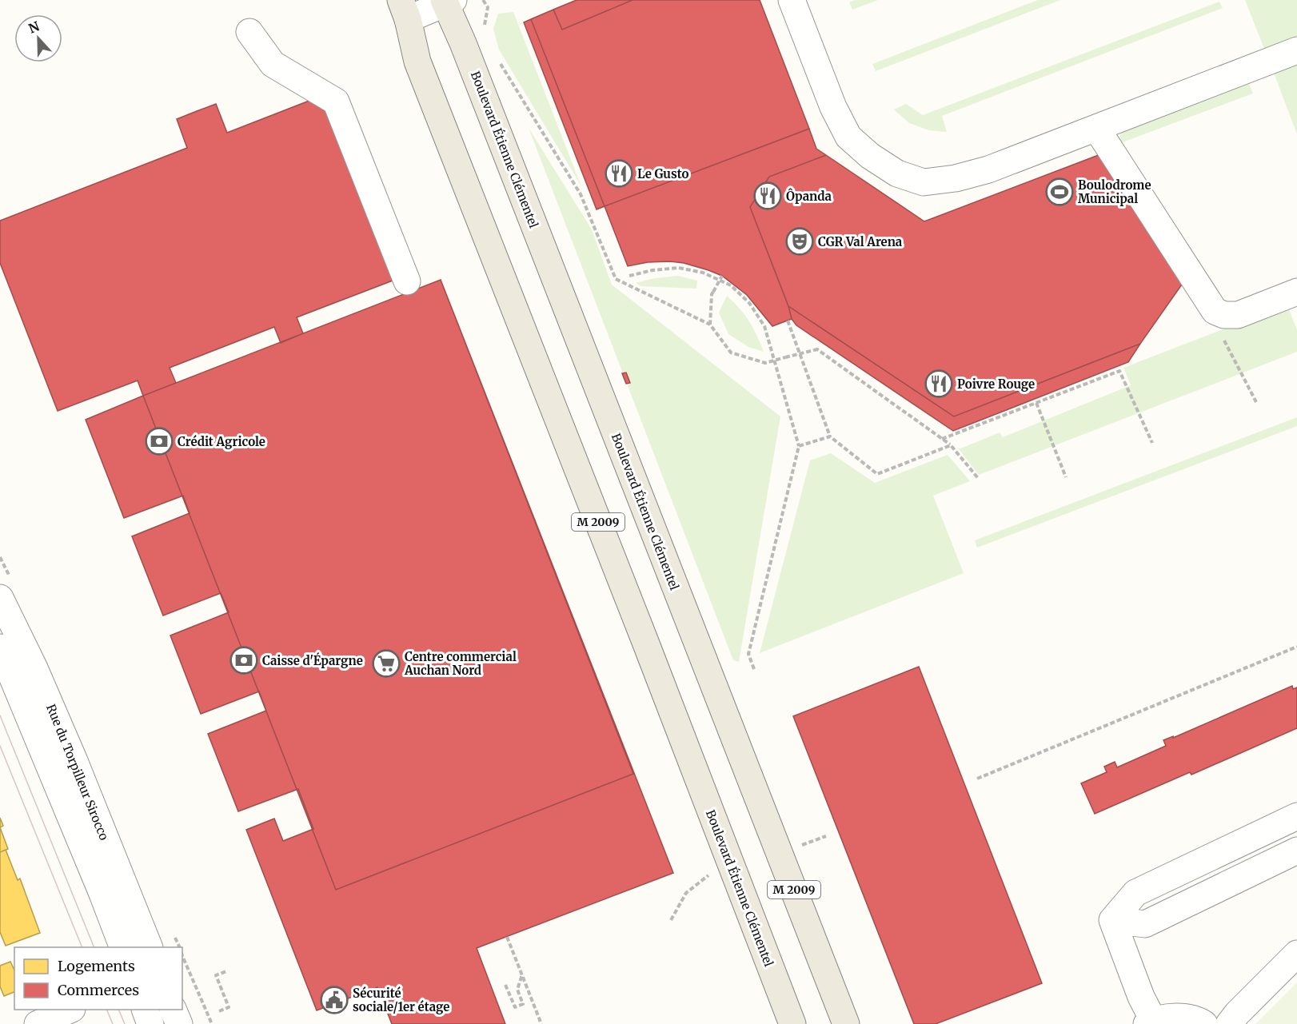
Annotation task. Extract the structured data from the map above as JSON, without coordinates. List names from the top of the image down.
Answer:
{
  "streets": {
    "main road": ["Boulevard Étienne Clémentel", "M 2009"],
    "street": ["Rue du Torpilleur Sirocco"]
  },
  "places": {
    "restaurant": ["Le Gusto", "Ôpanda", "Poivre Rouge"],
    "sports": ["Boulodrome Municipal"],
    "theatre": ["CGR Val Arena"],
    "bank": ["Crédit Agricole", "Caisse d'Épargne"],
    "supermarket": ["Centre commercial Auchan Nord"],
    "public building": ["Sécurité sociale/1er étage"]
  },
  "legend": ["Logements", "Commerces"],
  "north": "top"
}
